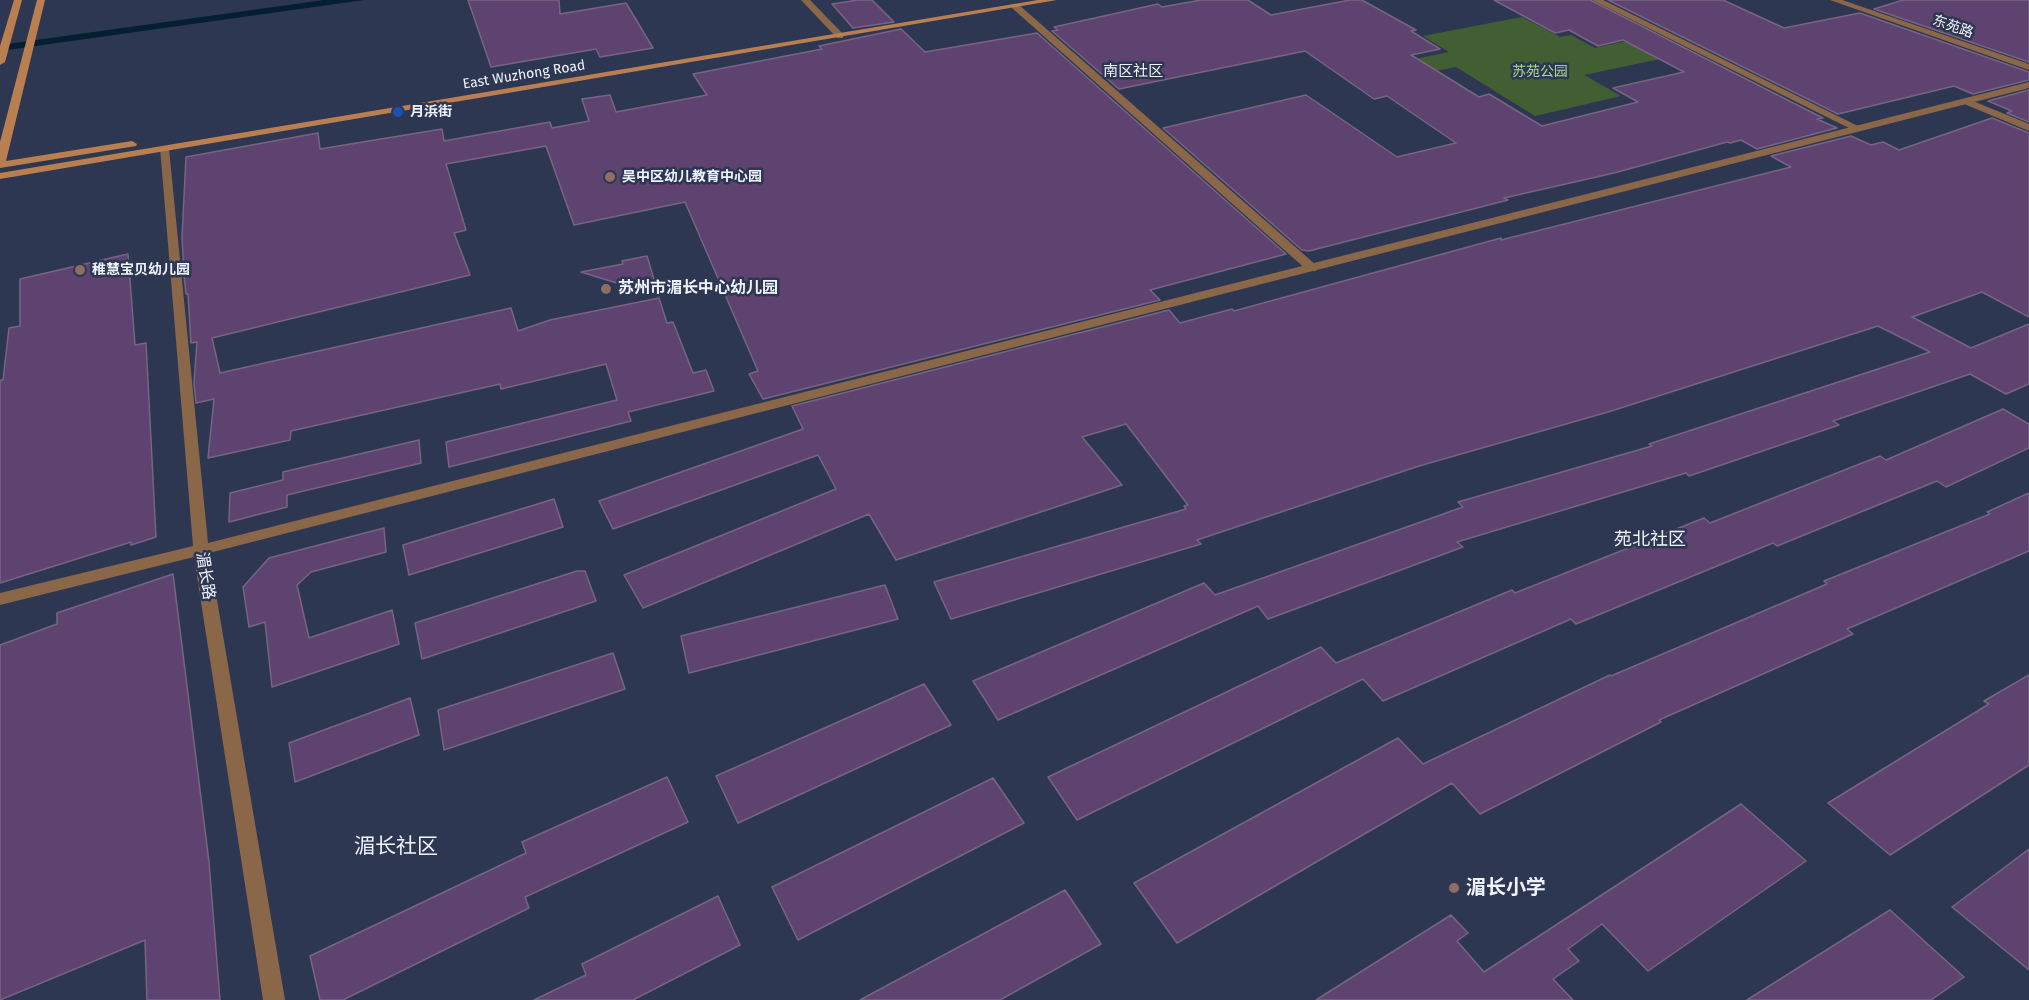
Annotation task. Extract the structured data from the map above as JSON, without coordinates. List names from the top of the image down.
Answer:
{
  "streets": {
    "main road": ["East Wuzhong Road"],
    "street": ["东苑路", "湄长路"]
  },
  "crossings": [
    ["East Wuzhong Road", "湄长路"]
  ],
  "districts": ["南区社区", "苑北社区", "湄长社区"],
  "parks": ["苏苑公园"],
  "places": [
    "月浜街",
    "吴中区幼儿教育中心园",
    "稚慧宝贝幼儿园",
    "苏州市湄长中心幼儿园",
    "湄长小学"
  ]
}
